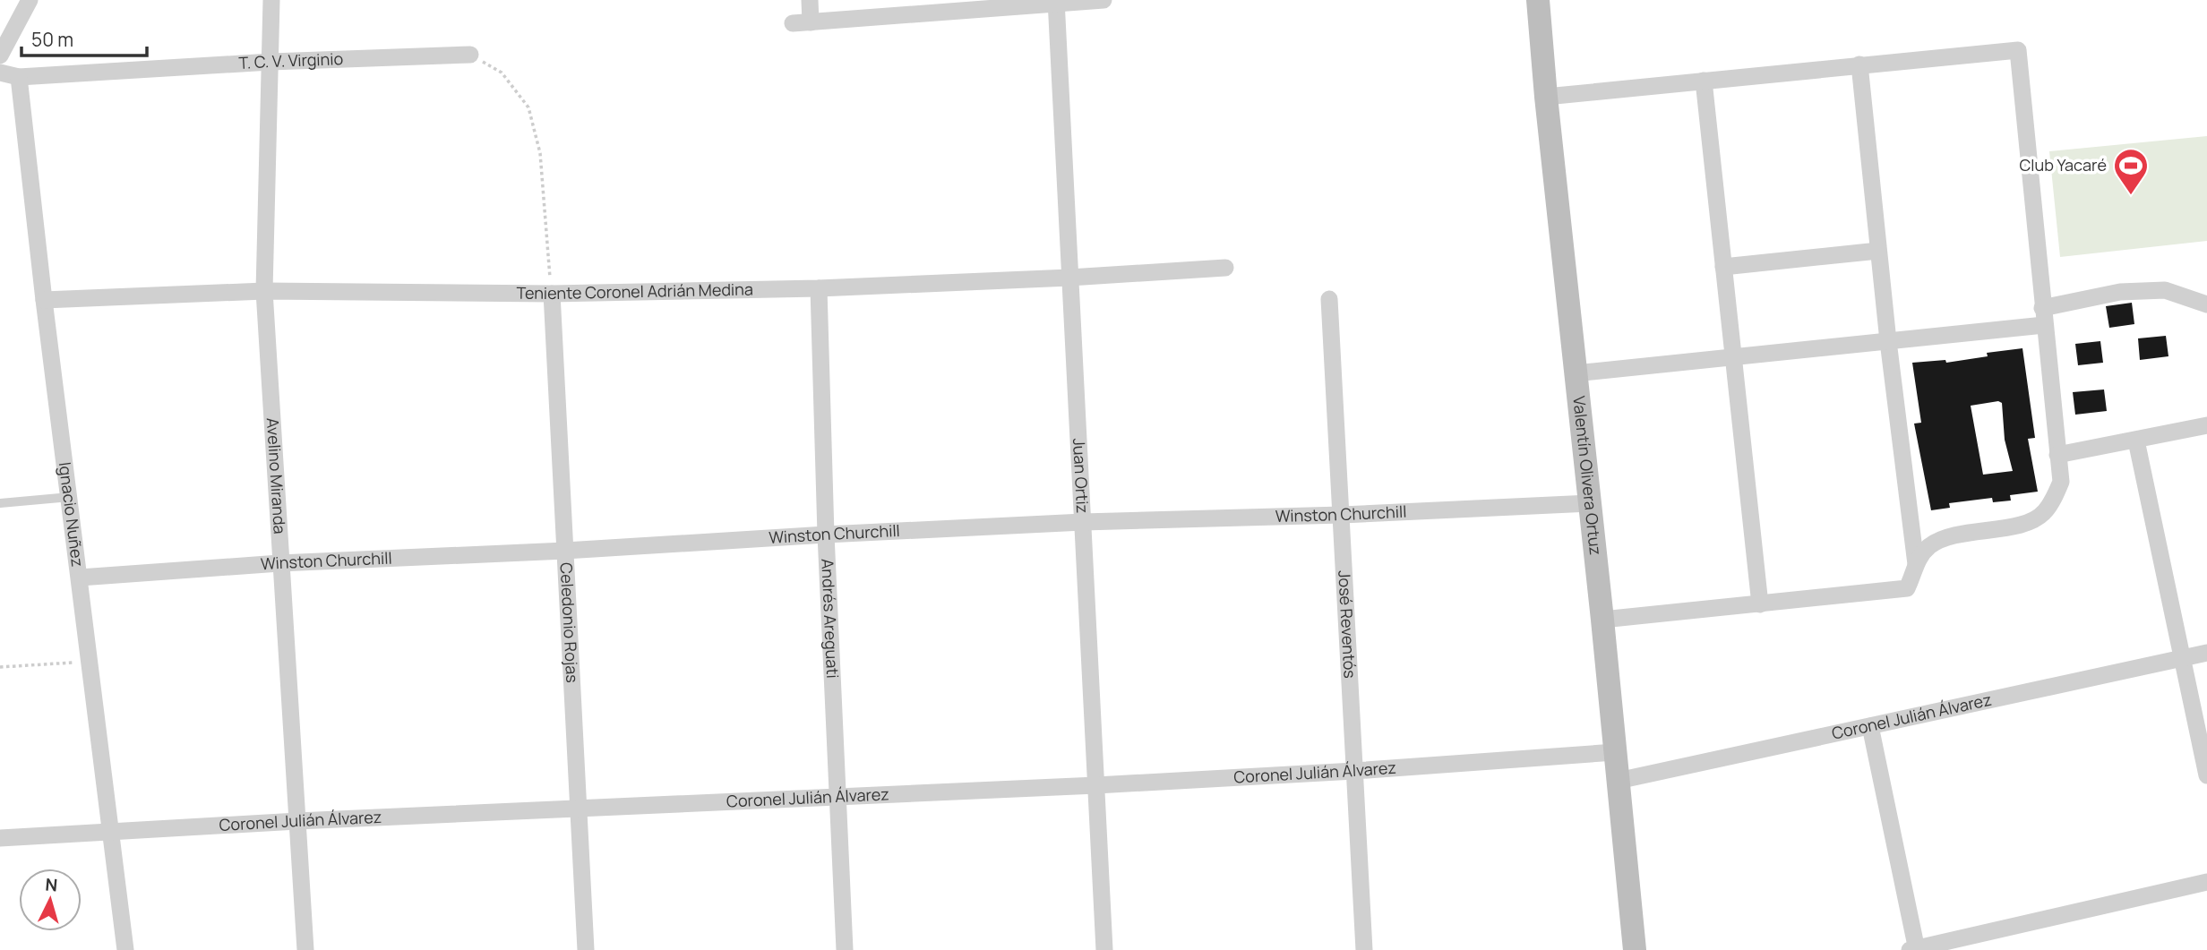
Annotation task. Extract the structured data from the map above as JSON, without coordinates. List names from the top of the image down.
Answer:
{
  "streets": {
    "street": [
      "T. C. V. Virginio",
      "Teniente Coronel Adrián Medina",
      "Juan Ortiz",
      "Avelino Miranda",
      "Valentín Olivera Ortuz",
      "Ignacio Nuñez",
      "Winston Churchill",
      "Andrés Areguati",
      "Celedonio Rojas",
      "José Reventós",
      "Coronel Julián Álvarez"
    ]
  },
  "crossings": [
    ["T. C. V. Virginio", "Avelino Miranda"],
    ["T. C. V. Virginio", "Ignacio Nuñez"],
    ["Teniente Coronel Adrián Medina", "Juan Ortiz"],
    ["Teniente Coronel Adrián Medina", "Avelino Miranda"],
    ["Teniente Coronel Adrián Medina", "Ignacio Nuñez"],
    ["Teniente Coronel Adrián Medina", "Andrés Areguati"],
    ["Teniente Coronel Adrián Medina", "Celedonio Rojas"],
    ["Juan Ortiz", "Winston Churchill"],
    ["Juan Ortiz", "Coronel Julián Álvarez"],
    ["Avelino Miranda", "Winston Churchill"],
    ["Avelino Miranda", "Coronel Julián Álvarez"],
    ["Valentín Olivera Ortuz", "Winston Churchill"],
    ["Valentín Olivera Ortuz", "Coronel Julián Álvarez"],
    ["Ignacio Nuñez", "Winston Churchill"],
    ["Ignacio Nuñez", "Coronel Julián Álvarez"],
    ["Winston Churchill", "Andrés Areguati"],
    ["Winston Churchill", "Celedonio Rojas"],
    ["Winston Churchill", "José Reventós"],
    ["Andrés Areguati", "Coronel Julián Álvarez"],
    ["Celedonio Rojas", "Coronel Julián Álvarez"],
    ["José Reventós", "Coronel Julián Álvarez"]
  ],
  "places": {
    "sports": ["Club Yacaré"]
  },
  "scale_bar": "50 m",
  "north": "top"
}
